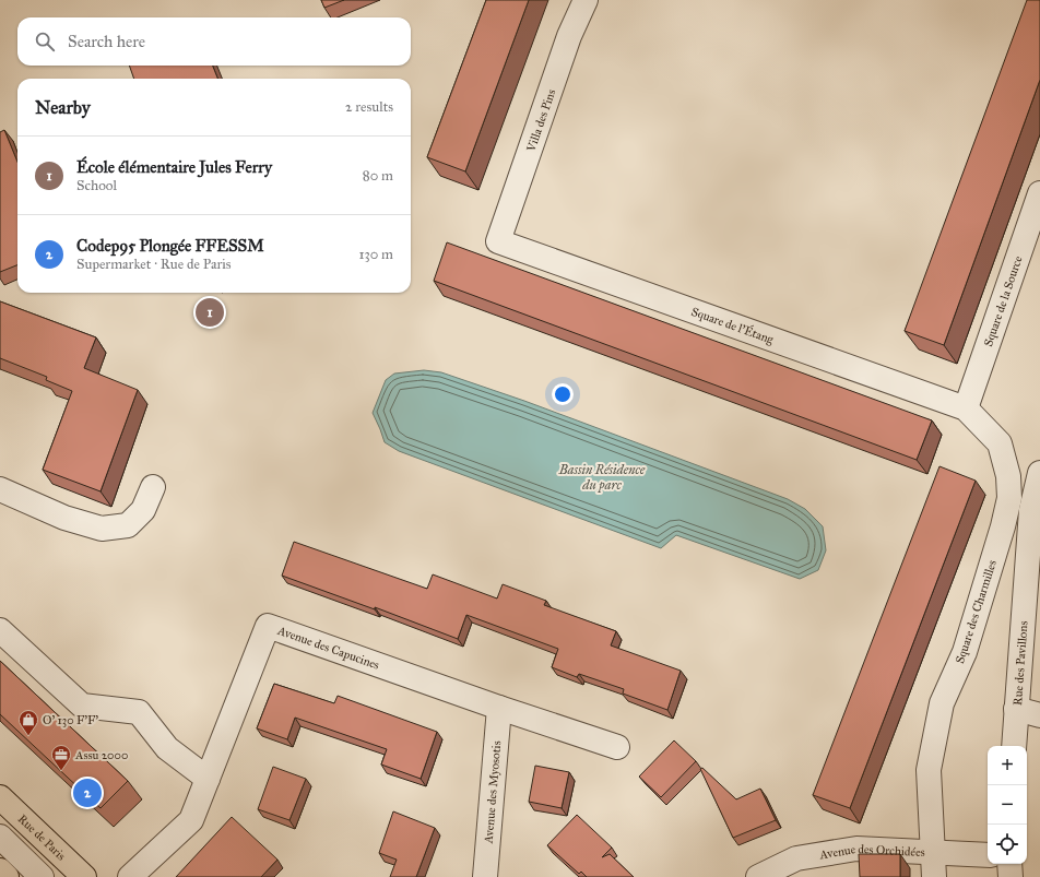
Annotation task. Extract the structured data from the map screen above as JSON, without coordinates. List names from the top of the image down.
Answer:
{
  "streets": {
    "main road": ["Rue de Paris"],
    "street": [
      "Villa des Pins",
      "Square de la Source",
      "Square de l'Étang",
      "Square des Charmilles",
      "Avenue des Capucines",
      "Rue des Pavillons",
      "Avenue des Myosotis",
      "Avenue des Orchidées"
    ]
  },
  "crossings": [
    ["Villa des Pins", "Square de l'Étang"],
    ["Square de la Source", "Square de l'Étang"],
    ["Square de la Source", "Square des Charmilles"],
    ["Square de l'Étang", "Square des Charmilles"],
    ["Square des Charmilles", "Avenue des Orchidées"],
    ["Avenue des Capucines", "Avenue des Myosotis"]
  ],
  "water": ["Bassin Résidence du parc"],
  "places": {
    "shop": ["O' 130 F'F'"],
    "office": ["Assu 2000"]
  },
  "page": {
    "search": "Search here",
    "heading": ["Nearby", "2 results"],
    "list": [
      {
        "mark": "1",
        "name": "École élémentaire Jules Ferry",
        "note": "School",
        "value": "80 m"
      },
      {
        "mark": "2",
        "name": "Codep95 Plongée FFESSM",
        "note": "Supermarket · Rue de Paris",
        "value": "130 m"
      }
    ],
    "pins": ["1", "2"],
    "map_buttons": ["+", "−"]
  }
}
